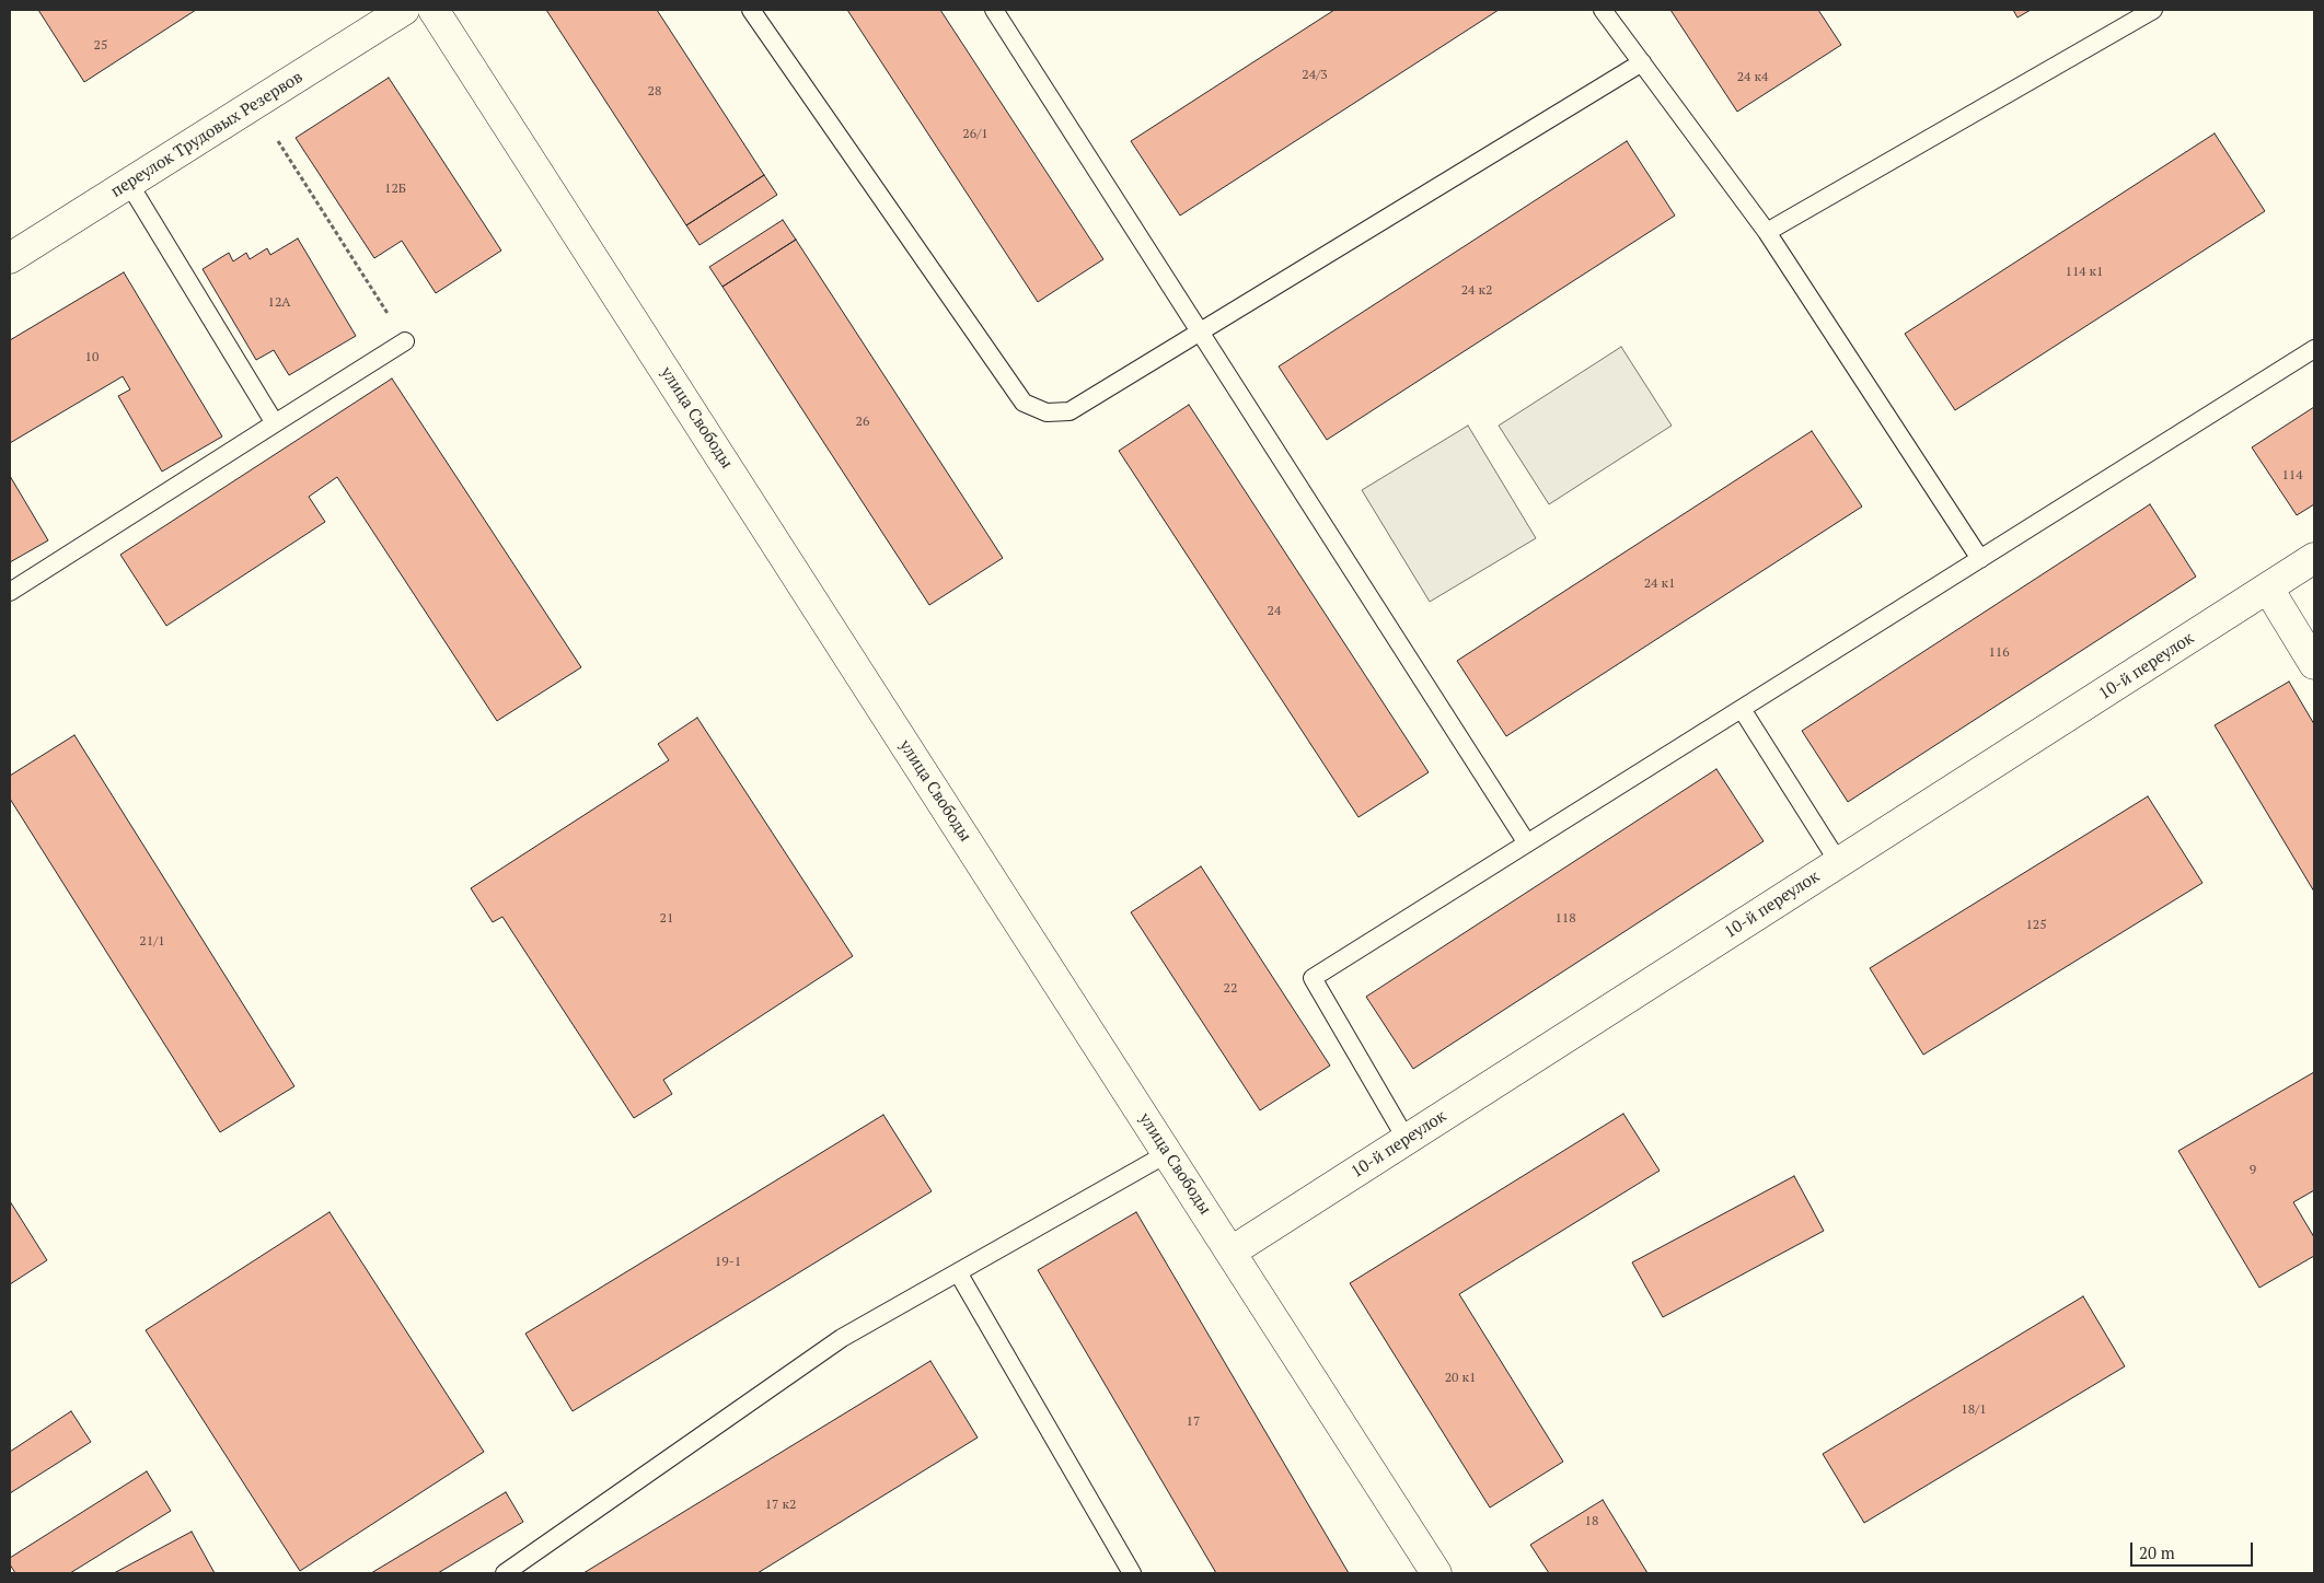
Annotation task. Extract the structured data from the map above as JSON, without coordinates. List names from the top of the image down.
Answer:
{
  "streets": {
    "street": ["переулок Трудовых Резервов", "улица Свободы", "10-й переулок"]
  },
  "crossings": [
    ["улица Свободы", "10-й переулок"]
  ],
  "house_numbers": [
    "25",
    "24/3",
    "24 к4",
    "28",
    "26/1",
    "12Б",
    "114 к1",
    "24 к2",
    "12А",
    "10",
    "26",
    "114",
    "24 к1",
    "24",
    "116",
    "21",
    "118",
    "125",
    "21/1",
    "22",
    "9",
    "19-1",
    "20 к1",
    "18/1",
    "17",
    "17 к2",
    "18"
  ],
  "scale_bar": "20 m"
}
